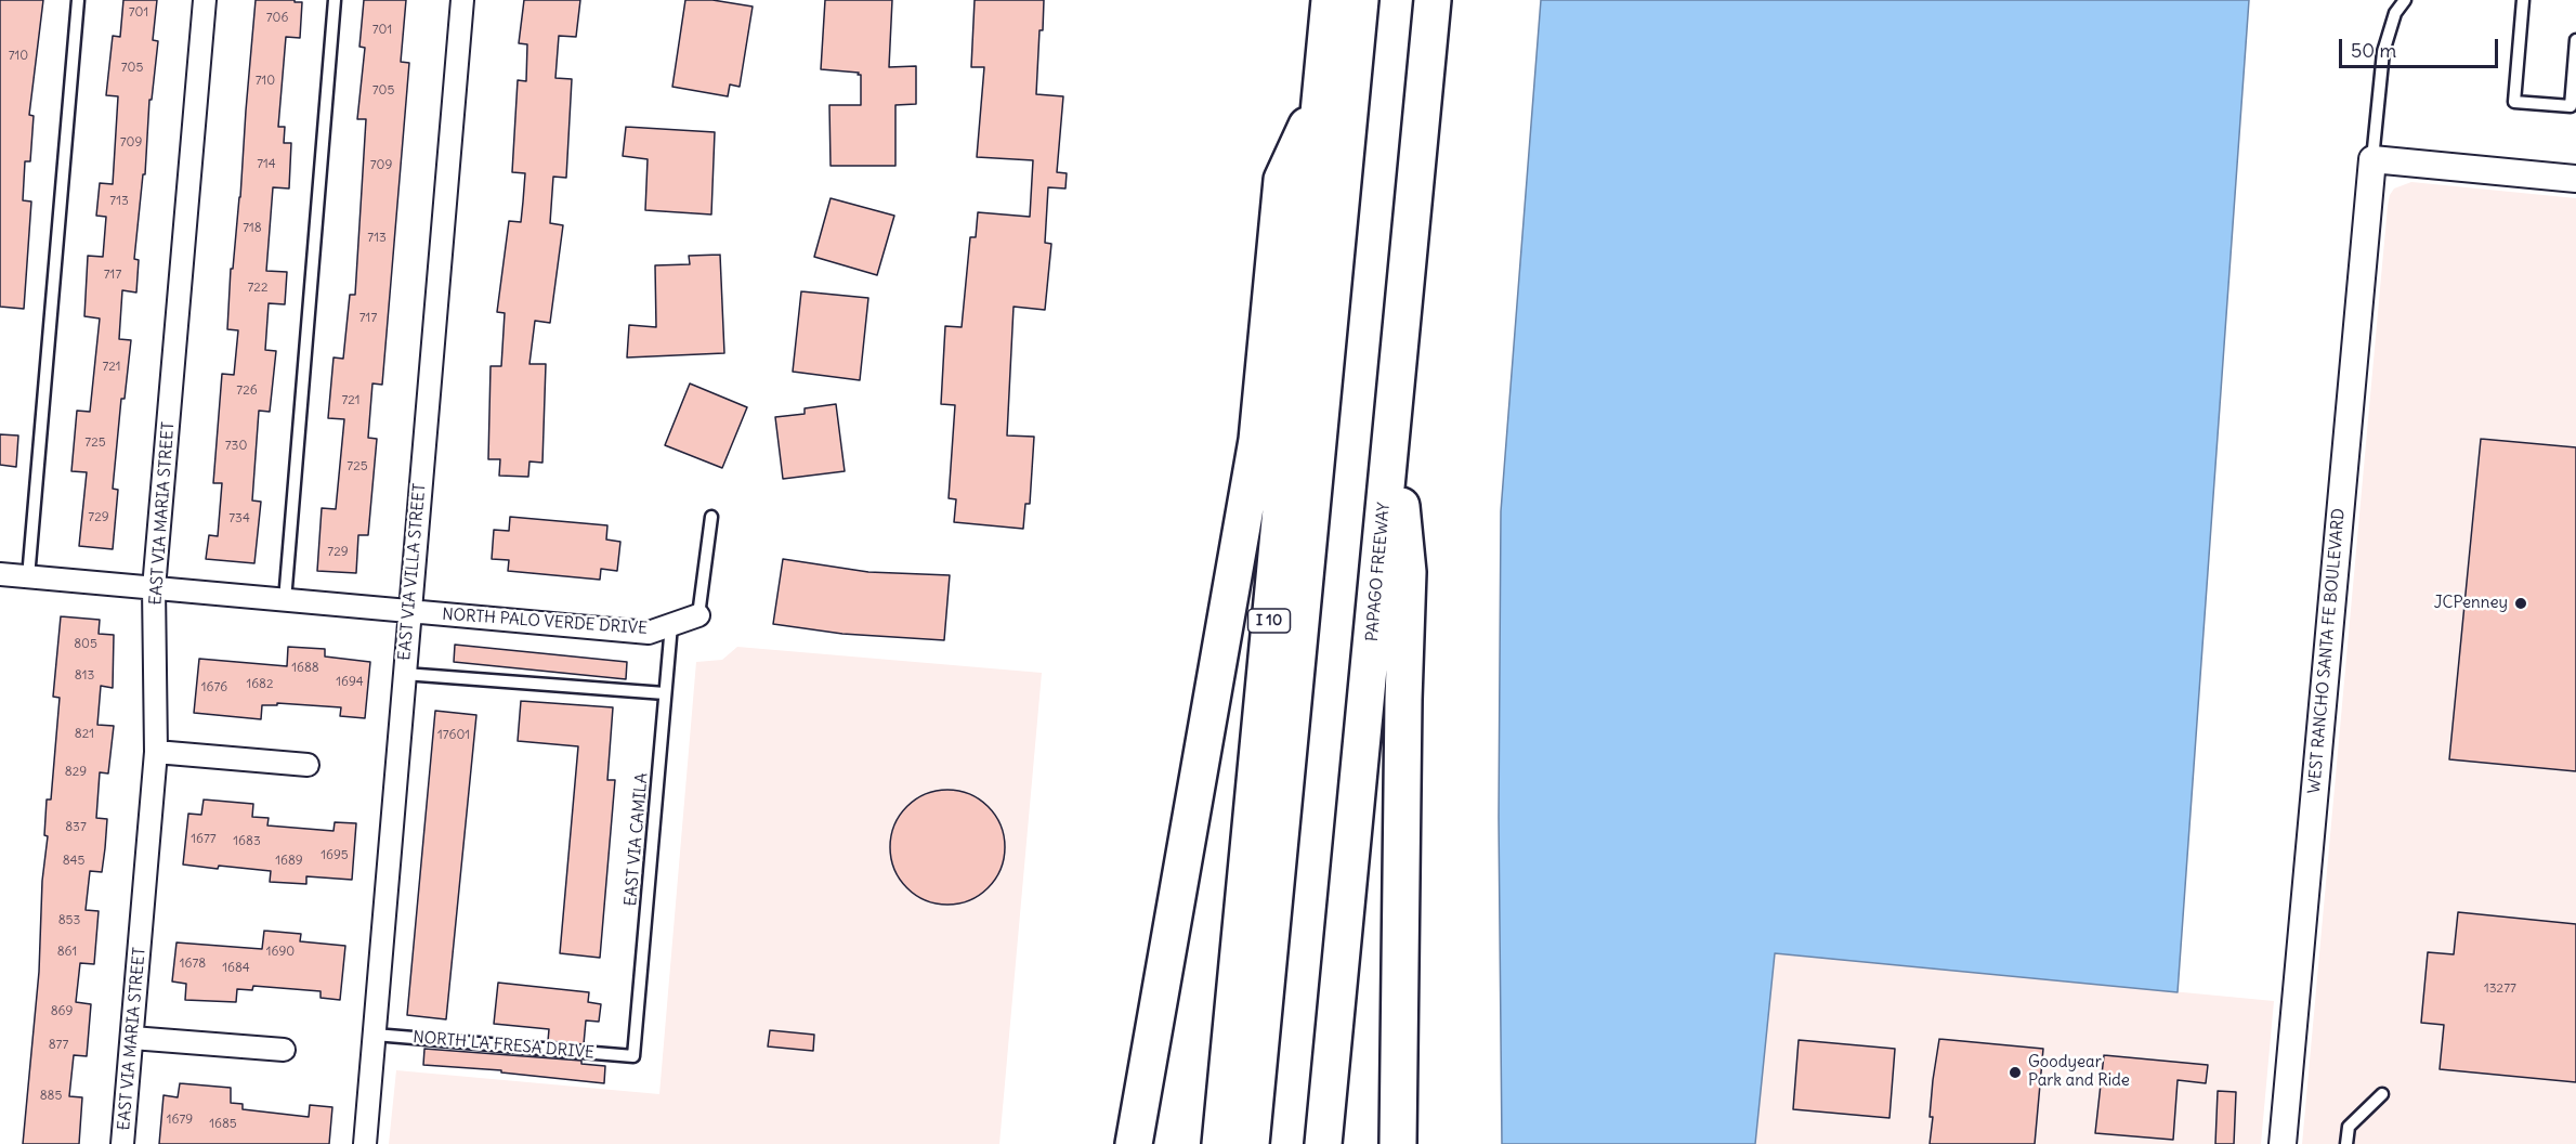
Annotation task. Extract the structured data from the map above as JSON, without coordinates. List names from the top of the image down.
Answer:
{
  "streets": {
    "highway": ["PAPAGO FREEWAY", "I 10"],
    "street": [
      "EAST VIA MARIA STREET",
      "EAST VIA VILLA STREET",
      "NORTH PALO VERDE DRIVE",
      "WEST RANCHO SANTA FE BOULEVARD"
    ],
    "lane": ["EAST VIA CAMILA", "NORTH LA FRESA DRIVE"]
  },
  "crossings": [
    ["EAST VIA MARIA STREET", "NORTH PALO VERDE DRIVE"],
    ["EAST VIA VILLA STREET", "NORTH PALO VERDE DRIVE"],
    ["EAST VIA VILLA STREET", "NORTH LA FRESA DRIVE"],
    ["NORTH PALO VERDE DRIVE", "EAST VIA CAMILA"],
    ["EAST VIA CAMILA", "NORTH LA FRESA DRIVE"]
  ],
  "places": ["JCPenney", "Goodyear Park and Ride"],
  "house_numbers": [
    "701",
    "706",
    "701",
    "710",
    "705",
    "710",
    "705",
    "709",
    "714",
    "709",
    "713",
    "718",
    "713",
    "717",
    "722",
    "717",
    "721",
    "726",
    "721",
    "725",
    "730",
    "725",
    "729",
    "734",
    "729",
    "805",
    "1688",
    "813",
    "1694",
    "1682",
    "1676",
    "821",
    "17601",
    "829",
    "837",
    "1677",
    "1683",
    "1695",
    "845",
    "1689",
    "853",
    "861",
    "1690",
    "1678",
    "1684",
    "13277",
    "869",
    "877",
    "885",
    "1679",
    "1685"
  ],
  "scale_bar": "50 m"
}
